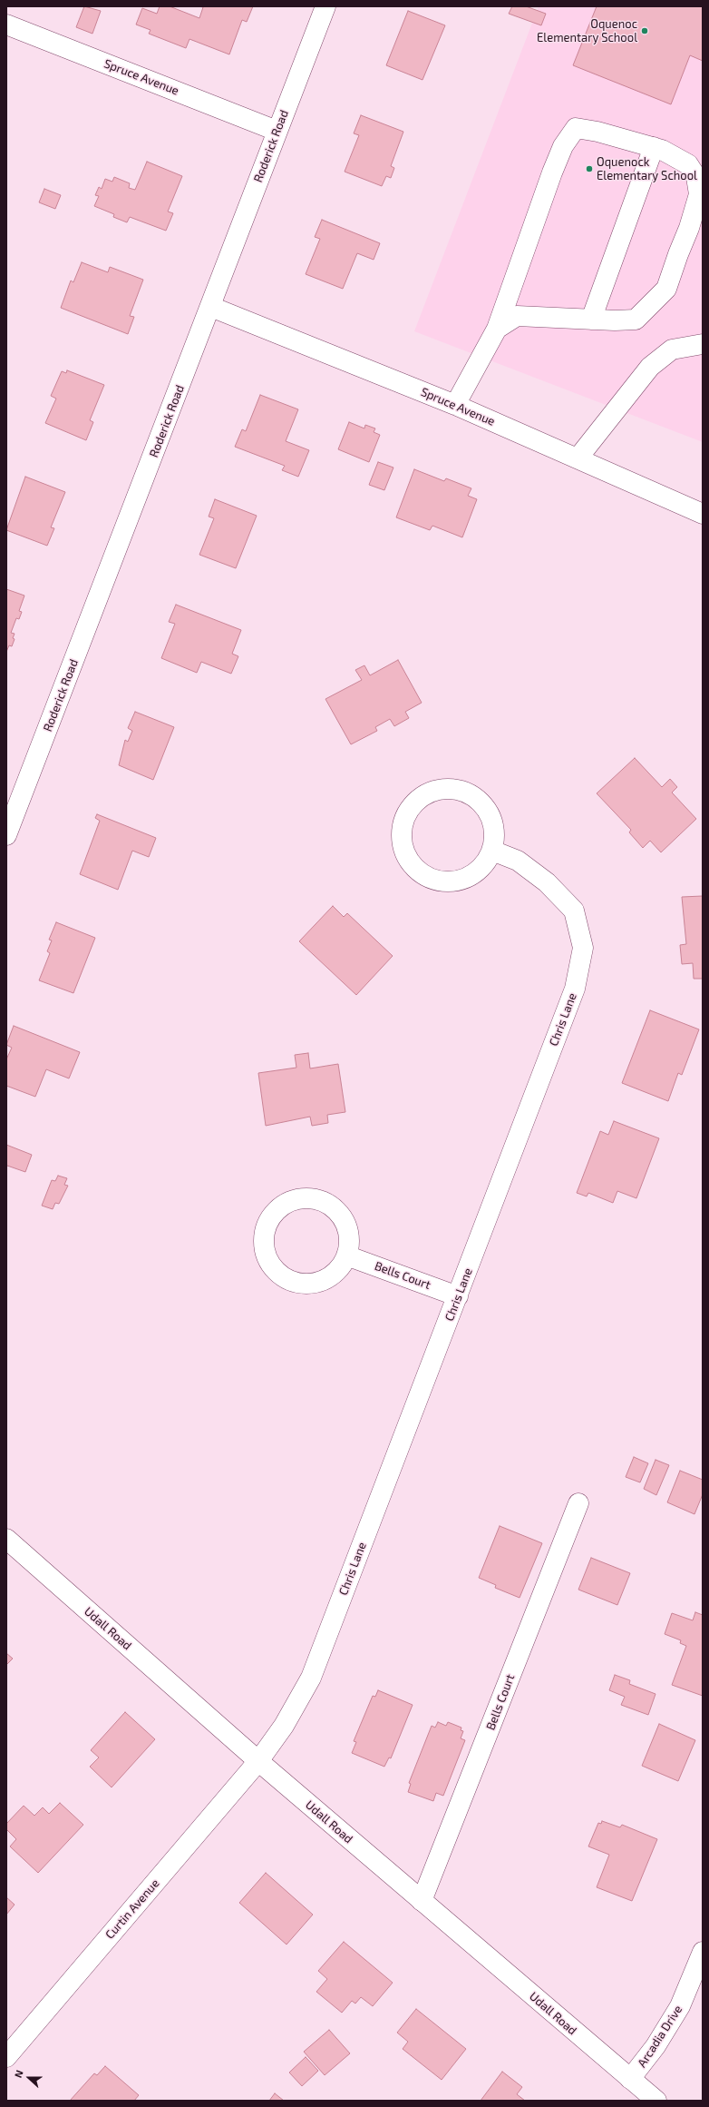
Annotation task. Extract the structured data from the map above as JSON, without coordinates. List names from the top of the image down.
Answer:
{
  "streets": {
    "street": [
      "Spruce Avenue",
      "Roderick Road",
      "Chris Lane",
      "Bells Court",
      "Udall Road",
      "Curtin Avenue",
      "Arcadia Drive"
    ]
  },
  "crossings": [
    ["Spruce Avenue", "Roderick Road"],
    ["Chris Lane", "Bells Court"],
    ["Chris Lane", "Udall Road"],
    ["Chris Lane", "Curtin Avenue"],
    ["Bells Court", "Udall Road"],
    ["Udall Road", "Curtin Avenue"],
    ["Udall Road", "Arcadia Drive"]
  ],
  "places": ["Oquenoc Elementary School", "Oquenock Elementary School"],
  "north": "left"
}
